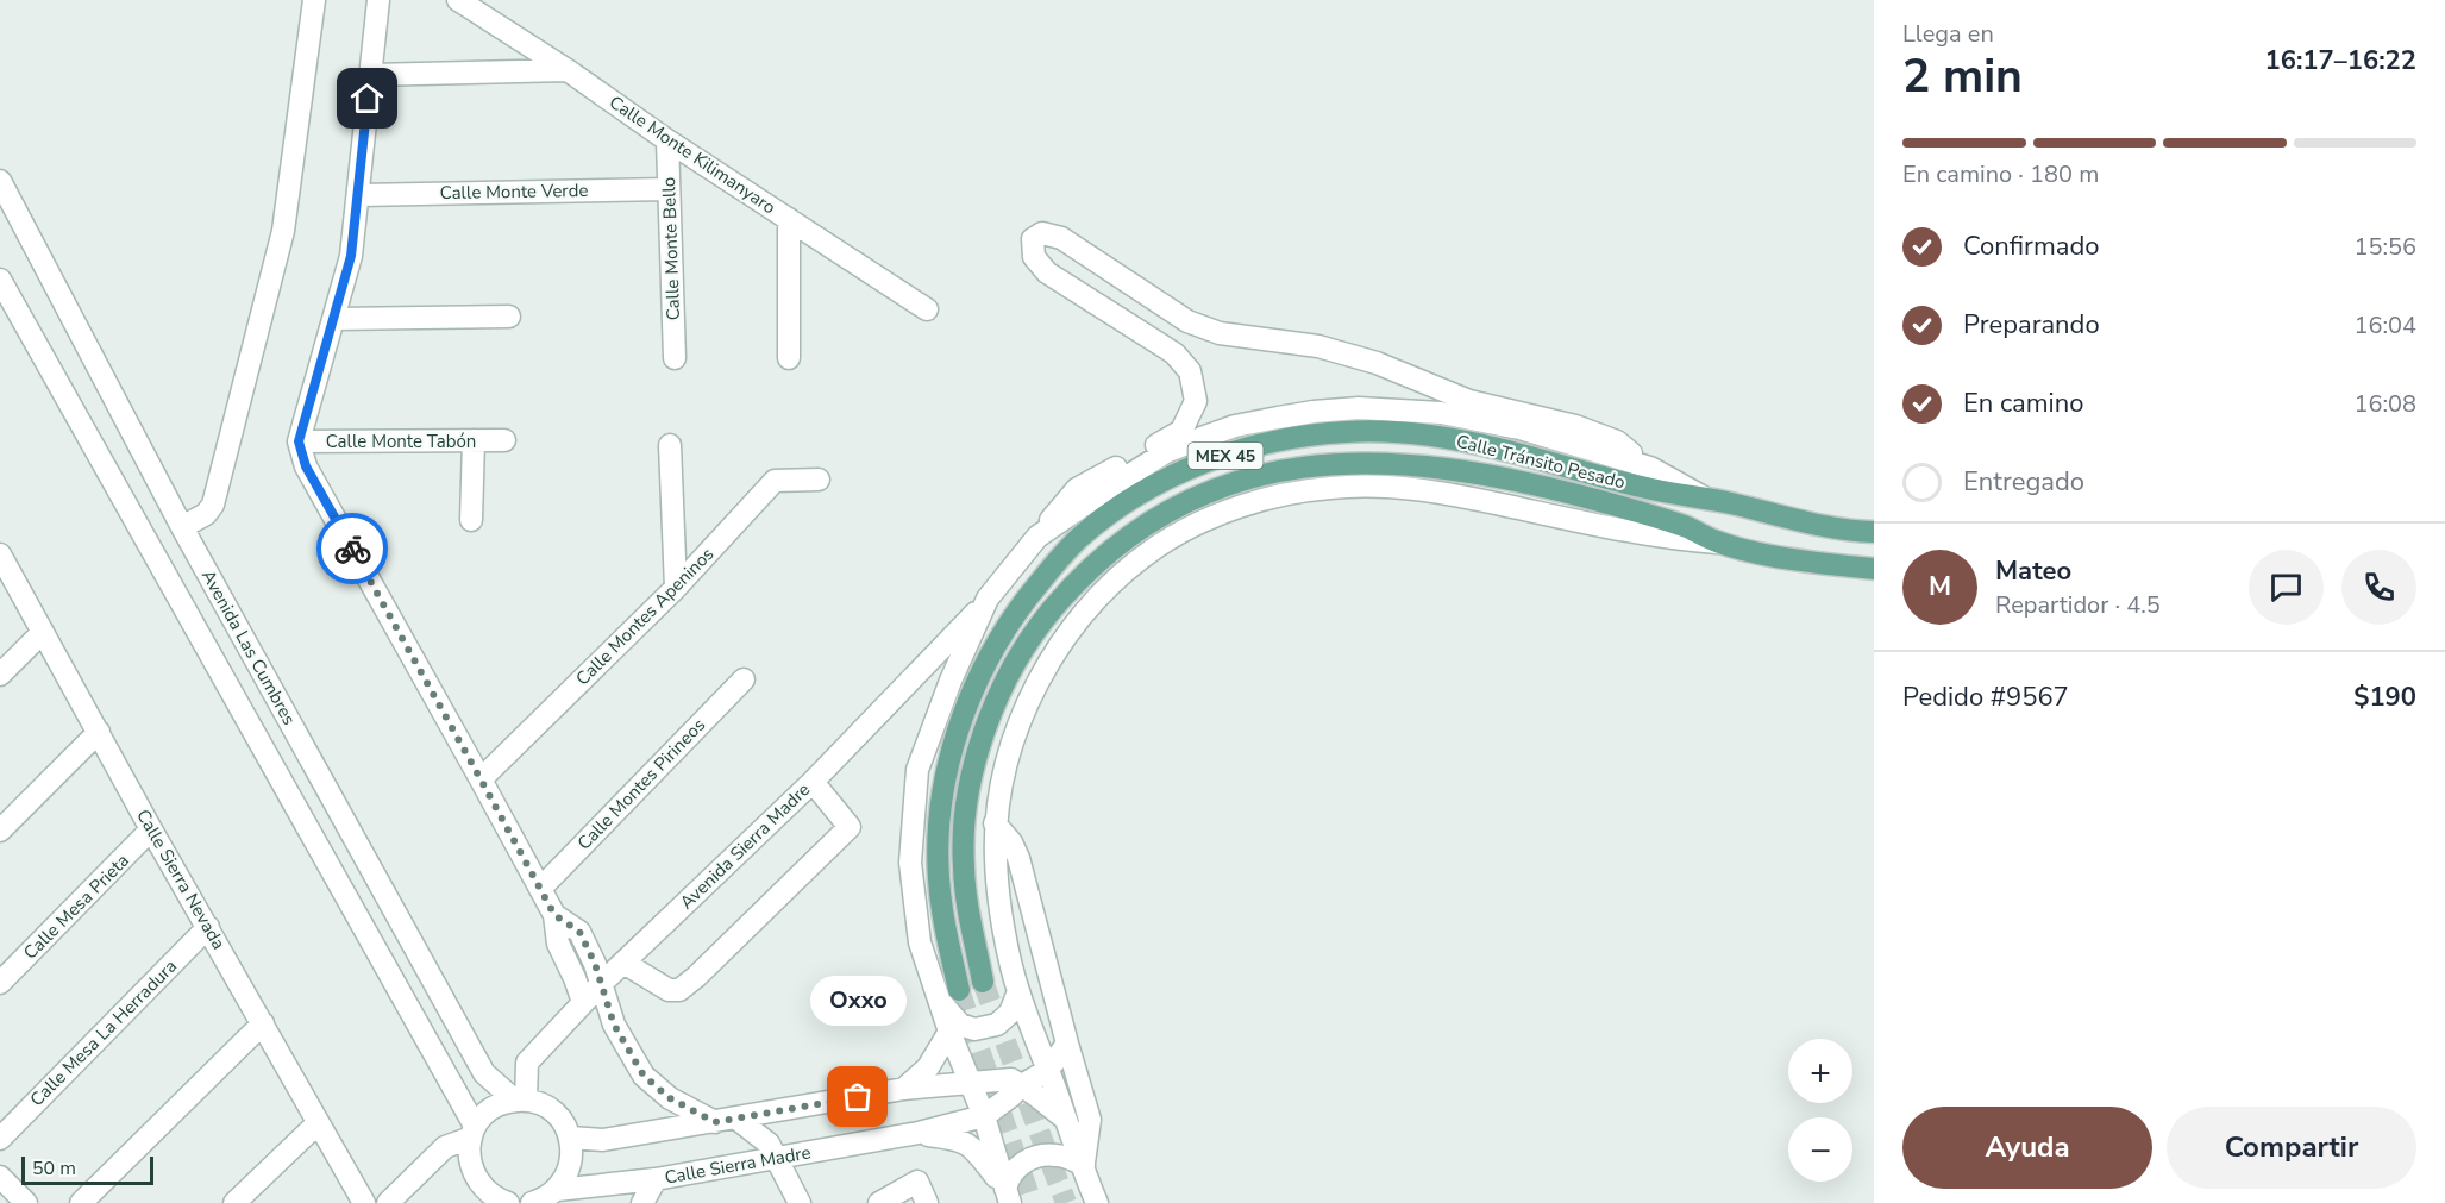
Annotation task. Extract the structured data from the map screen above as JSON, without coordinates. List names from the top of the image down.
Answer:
{
  "streets": {
    "main road": ["MEX 45", "Calle Tránsito Pesado"],
    "street": [
      "Calle Monte Kilimanyaro",
      "Calle Monte Verde",
      "Calle Monte Bello",
      "Calle Monte Tabón",
      "Calle Montes Apeninos",
      "Avenida Las Cumbres",
      "Calle Montes Pirineos",
      "Avenida Sierra Madre",
      "Calle Sierra Nevada",
      "Calle Mesa Prieta",
      "Calle Mesa La Herradura",
      "Calle Sierra Madre"
    ]
  },
  "crossings": [
    ["Calle Monte Kilimanyaro", "Calle Monte Bello"],
    ["Calle Monte Verde", "Calle Monte Bello"],
    ["Avenida Las Cumbres", "Avenida Sierra Madre"],
    ["Calle Sierra Nevada", "Calle Mesa Prieta"],
    ["Calle Sierra Nevada", "Calle Mesa La Herradura"]
  ],
  "places": ["Oxxo"],
  "scale_bar": "50 m",
  "page": {
    "heading": ["2 min", "Llega en", "16:17–16:22"],
    "panel": [
      "Mateo",
      "Repartidor · 4.5",
      "Pedido #9567",
      "$190"
    ],
    "bar": "En camino · 180 m",
    "list": [
      ["Confirmado", "15:56"],
      ["Preparando", "16:04"],
      ["En camino", "16:08"],
      "Entregado"
    ],
    "round": "M",
    "bubble": "Oxxo",
    "map_buttons": ["+", "−"],
    "buttons": ["Ayuda", "Compartir"],
    "scale": "50 m"
  }
}
